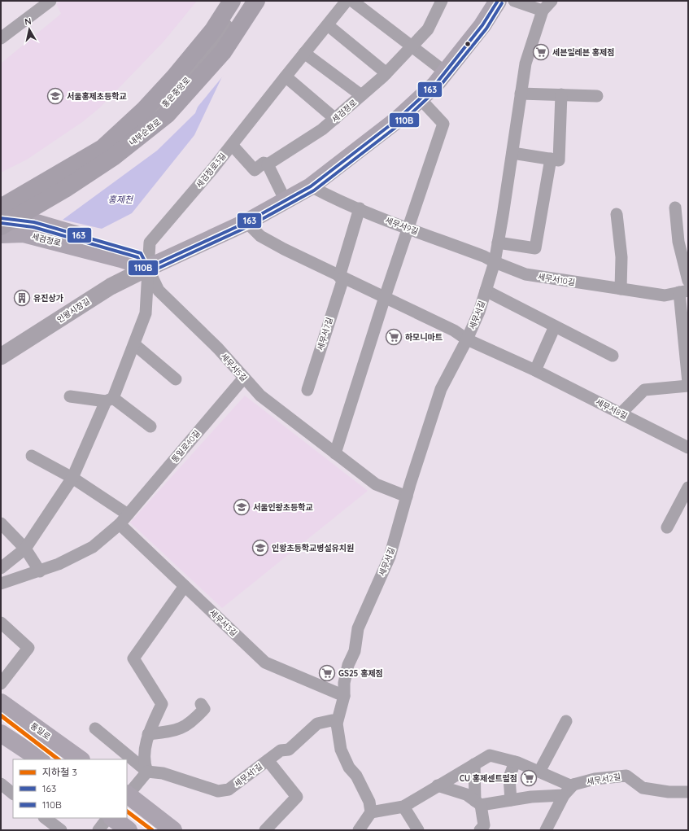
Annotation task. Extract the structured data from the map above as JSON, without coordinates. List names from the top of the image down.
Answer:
{
  "streets": {
    "highway": ["내부순환로"],
    "main road": ["세검정로", "통일로"],
    "street": [
      "홍은중앙로",
      "세검정로3길",
      "세무서9길",
      "세무서10길",
      "인왕시장길",
      "세무서길",
      "세무서7길",
      "세무서5길",
      "세무서8길",
      "통일로40길",
      "세무서3길",
      "세무서1길",
      "세무서2길"
    ]
  },
  "crossings": [
    ["홍은중앙로", "내부순환로"],
    ["세검정로", "내부순환로"],
    ["세검정로", "세검정로3길"],
    ["세검정로", "인왕시장길"],
    ["세검정로", "세무서5길"],
    ["세검정로3길", "인왕시장길"],
    ["세검정로3길", "세무서5길"],
    ["세무서9길", "세무서10길"],
    ["세무서9길", "세무서길"],
    ["세무서9길", "세무서7길"],
    ["세무서10길", "세무서길"],
    ["인왕시장길", "세무서5길"],
    ["세무서길", "세무서5길"],
    ["세무서길", "세무서8길"],
    ["세무서길", "세무서3길"],
    ["세무서길", "세무서1길"],
    ["세무서5길", "통일로40길"],
    ["통일로40길", "세무서3길"]
  ],
  "water": ["홍제천"],
  "places": {
    "supermarket": [
      "세븐일레븐 홍제점",
      "하모니마트",
      "GS25 홍제점",
      "CU 홍제센트럴점"
    ],
    "school or university": ["서울홍제초등학교", "서울인왕초등학교", "인왕초등학교병설유치원"],
    "building": ["유진상가"]
  },
  "lines": ["transit line 163", "transit line 110B", "metro line 3"],
  "legend": ["지하철 3", "163", "110B"],
  "north": "top"
}
